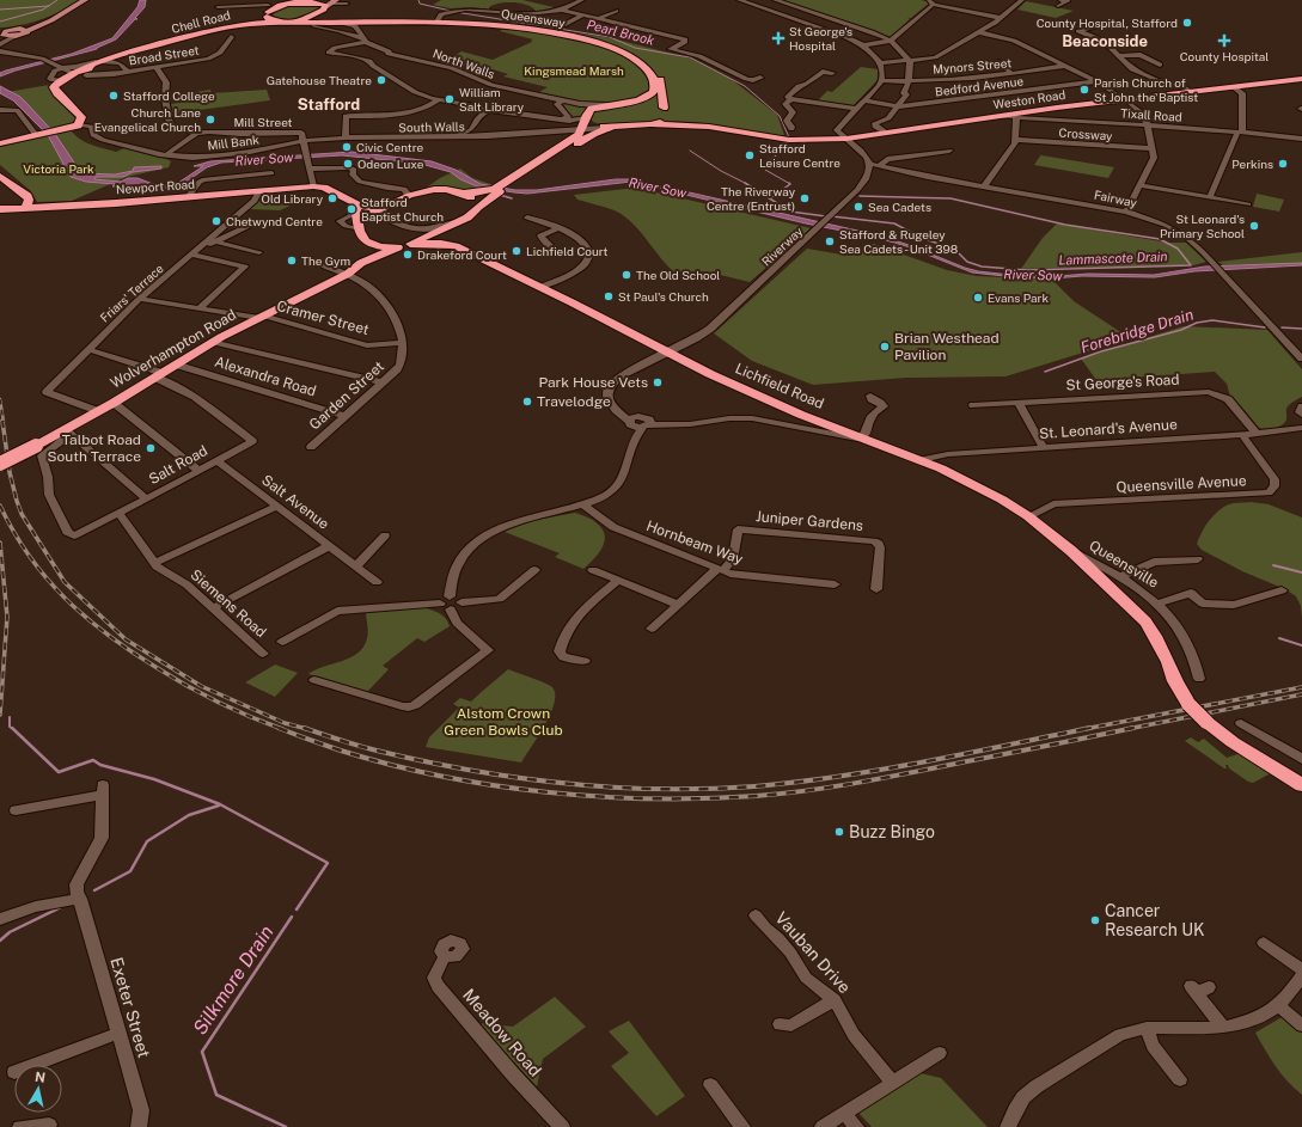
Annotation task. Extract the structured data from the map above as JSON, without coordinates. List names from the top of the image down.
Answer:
{
  "streets": {
    "highway": [
      "Queensway",
      "Chell Road",
      "Weston Road",
      "Newport Road",
      "Wolverhampton Road",
      "Lichfield Road"
    ],
    "street": [
      "Broad Street",
      "North Walls",
      "Mynors Street",
      "Bedford Avenue",
      "Tixall Road",
      "Mill Street",
      "South Walls",
      "Crossway",
      "Mill Bank",
      "Fairway",
      "Riverway",
      "Friars' Terrace",
      "Cramer Street",
      "Alexandra Road",
      "St George's Road",
      "Garden Street",
      "St. Leonard's Avenue",
      "Salt Road",
      "Queensville Avenue",
      "Salt Avenue",
      "Juniper Gardens",
      "Hornbeam Way",
      "Queensville",
      "Siemens Road",
      "Vauban Drive",
      "Exeter Street",
      "Meadow Road"
    ]
  },
  "crossings": [
    ["Queensway", "Chell Road"],
    ["Queensway", "North Walls"],
    ["Chell Road", "Broad Street"],
    ["Broad Street", "Mill Street"],
    ["Weston Road", "Tixall Road"],
    ["Mill Street", "South Walls"],
    ["Mill Street", "Mill Bank"],
    ["South Walls", "Mill Bank"],
    ["Newport Road", "Friars' Terrace"],
    ["Fairway", "Riverway"],
    ["Riverway", "Lichfield Road"],
    ["Friars' Terrace", "Cramer Street"],
    ["Friars' Terrace", "Wolverhampton Road"],
    ["Cramer Street", "Wolverhampton Road"],
    ["Cramer Street", "Garden Street"],
    ["Wolverhampton Road", "Alexandra Road"],
    ["Wolverhampton Road", "Garden Street"],
    ["Wolverhampton Road", "Salt Road"],
    ["Alexandra Road", "Garden Street"],
    ["St George's Road", "St. Leonard's Avenue"],
    ["Lichfield Road", "St. Leonard's Avenue"],
    ["Lichfield Road", "Queensville Avenue"],
    ["Lichfield Road", "Queensville"],
    ["St. Leonard's Avenue", "Queensville Avenue"],
    ["Salt Road", "Salt Avenue"],
    ["Salt Road", "Siemens Road"],
    ["Juniper Gardens", "Hornbeam Way"]
  ],
  "districts": ["Beaconside", "Stafford"],
  "water": [
    "Pearl Brook",
    "River Sow",
    "Lammascote Drain",
    "Forebridge Drain",
    "Silkmore Drain"
  ],
  "parks": ["Kingsmead Marsh", "Victoria Park", "Alstom Crown Green Bowls Club"],
  "places": {
    "other": [
      "County Hospital, Stafford",
      "Gatehouse Theatre",
      "Parish Church of St John the Baptist",
      "Stafford College",
      "William Salt Library",
      "Church Lane Evangelical Church",
      "Civic Centre",
      "Stafford Leisure Centre",
      "Odeon Luxe",
      "Perkins",
      "Old Library",
      "The Riverway Centre (Entrust)",
      "Sea Cadets",
      "Stafford Baptist Church",
      "Chetwynd Centre",
      "St Leonard's Primary School",
      "Stafford & Rugeley Sea Cadets - Unit 398",
      "Lichfield Court",
      "Drakeford Court",
      "The Gym",
      "The Old School",
      "St Paul's Church",
      "Evans Park",
      "Brian Westhead Pavilion",
      "Park House Vets",
      "Travelodge",
      "Talbot Road South Terrace",
      "Buzz Bingo",
      "Cancer Research UK"
    ],
    "health": ["St George's Hospital", "County Hospital"]
  },
  "north": "top"
}
